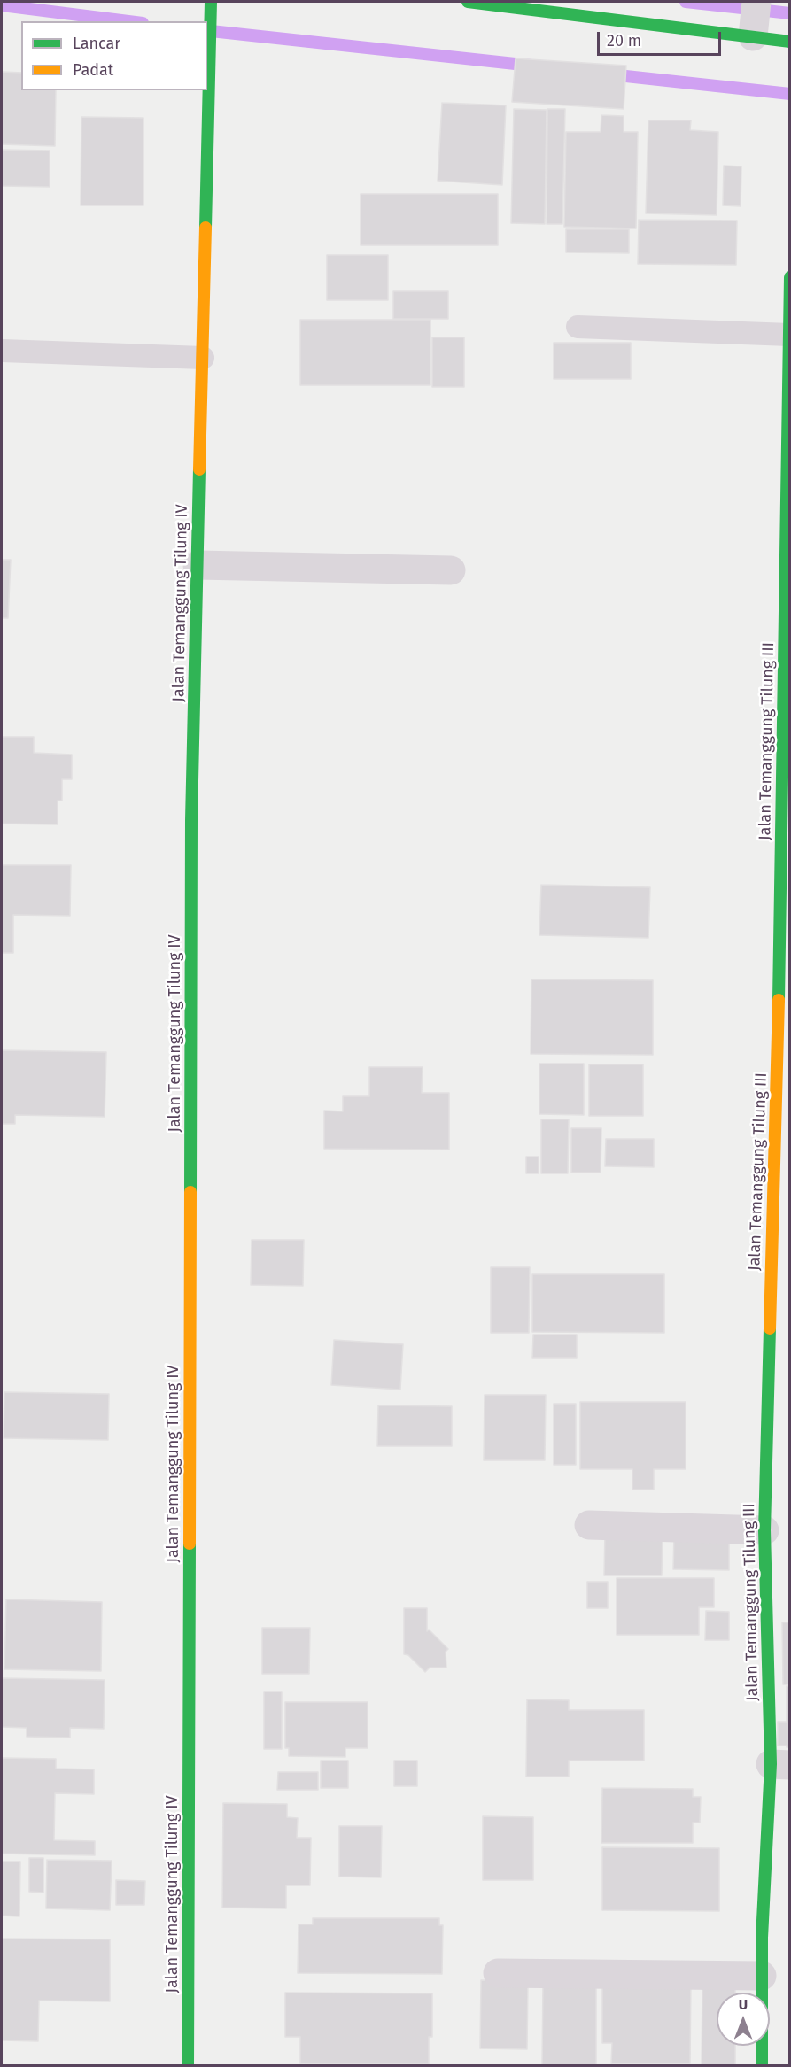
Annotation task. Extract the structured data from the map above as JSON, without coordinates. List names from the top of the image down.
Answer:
{
  "streets": {
    "street": ["Jalan Temanggung Tilung IV", "Jalan Temanggung Tilung III"]
  },
  "legend": ["Lancar", "Padat"],
  "scale_bar": "20 m",
  "north": "top"
}
